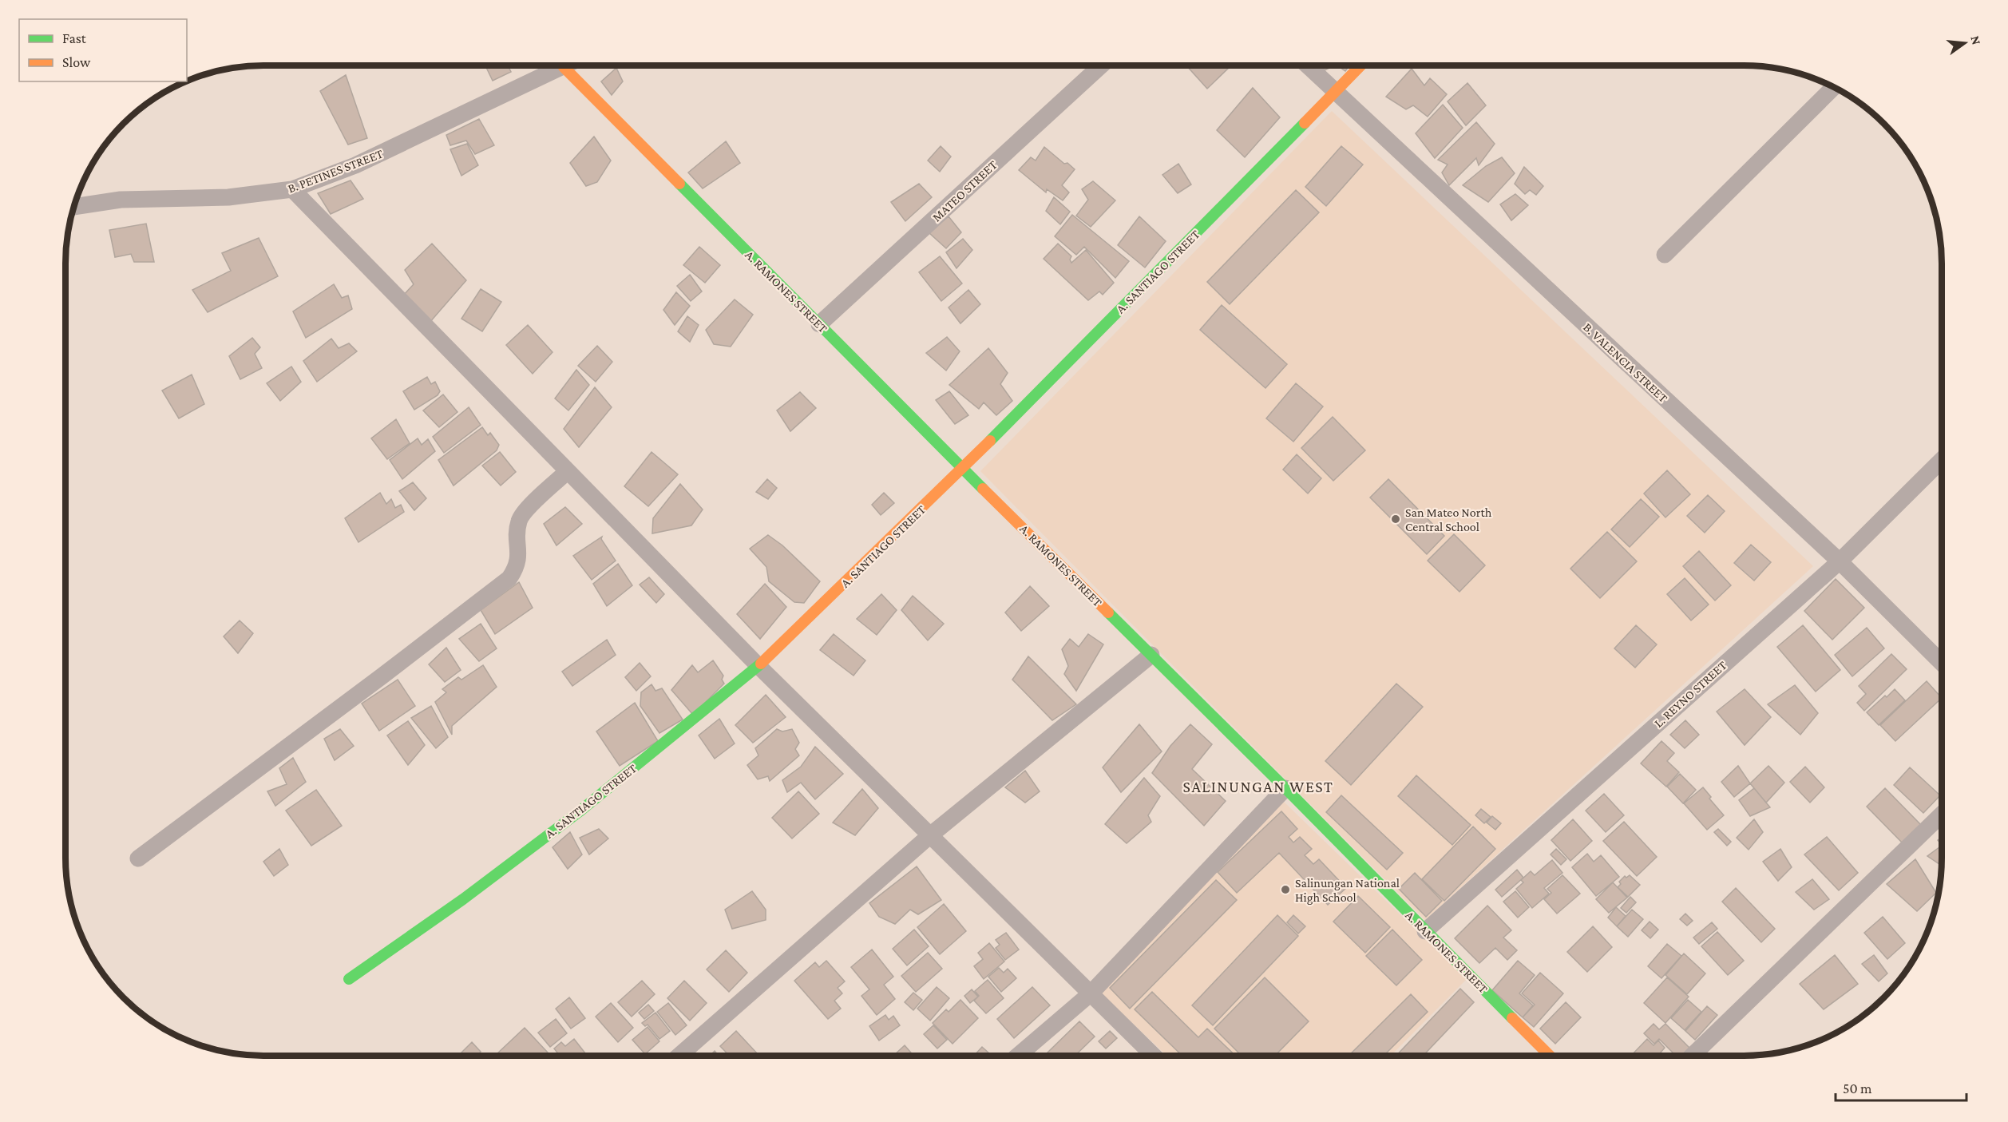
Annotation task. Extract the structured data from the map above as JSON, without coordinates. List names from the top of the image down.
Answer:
{
  "streets": {
    "street": [
      "B. PETINES STREET",
      "MATEO STREET",
      "A. SANTIAGO STREET",
      "A. RAMONES STREET",
      "B. VALENCIA STREET",
      "L. REYNO STREET"
    ]
  },
  "crossings": [
    ["B. PETINES STREET", "A. RAMONES STREET"],
    ["MATEO STREET", "A. RAMONES STREET"],
    ["A. SANTIAGO STREET", "A. RAMONES STREET"],
    ["A. SANTIAGO STREET", "B. VALENCIA STREET"],
    ["A. RAMONES STREET", "L. REYNO STREET"],
    ["B. VALENCIA STREET", "L. REYNO STREET"]
  ],
  "districts": ["SALINUNGAN WEST"],
  "places": ["San Mateo North Central School", "Salinungan National High School"],
  "legend": ["Fast", "Slow"],
  "scale_bar": "50 m",
  "north": "right"
}
